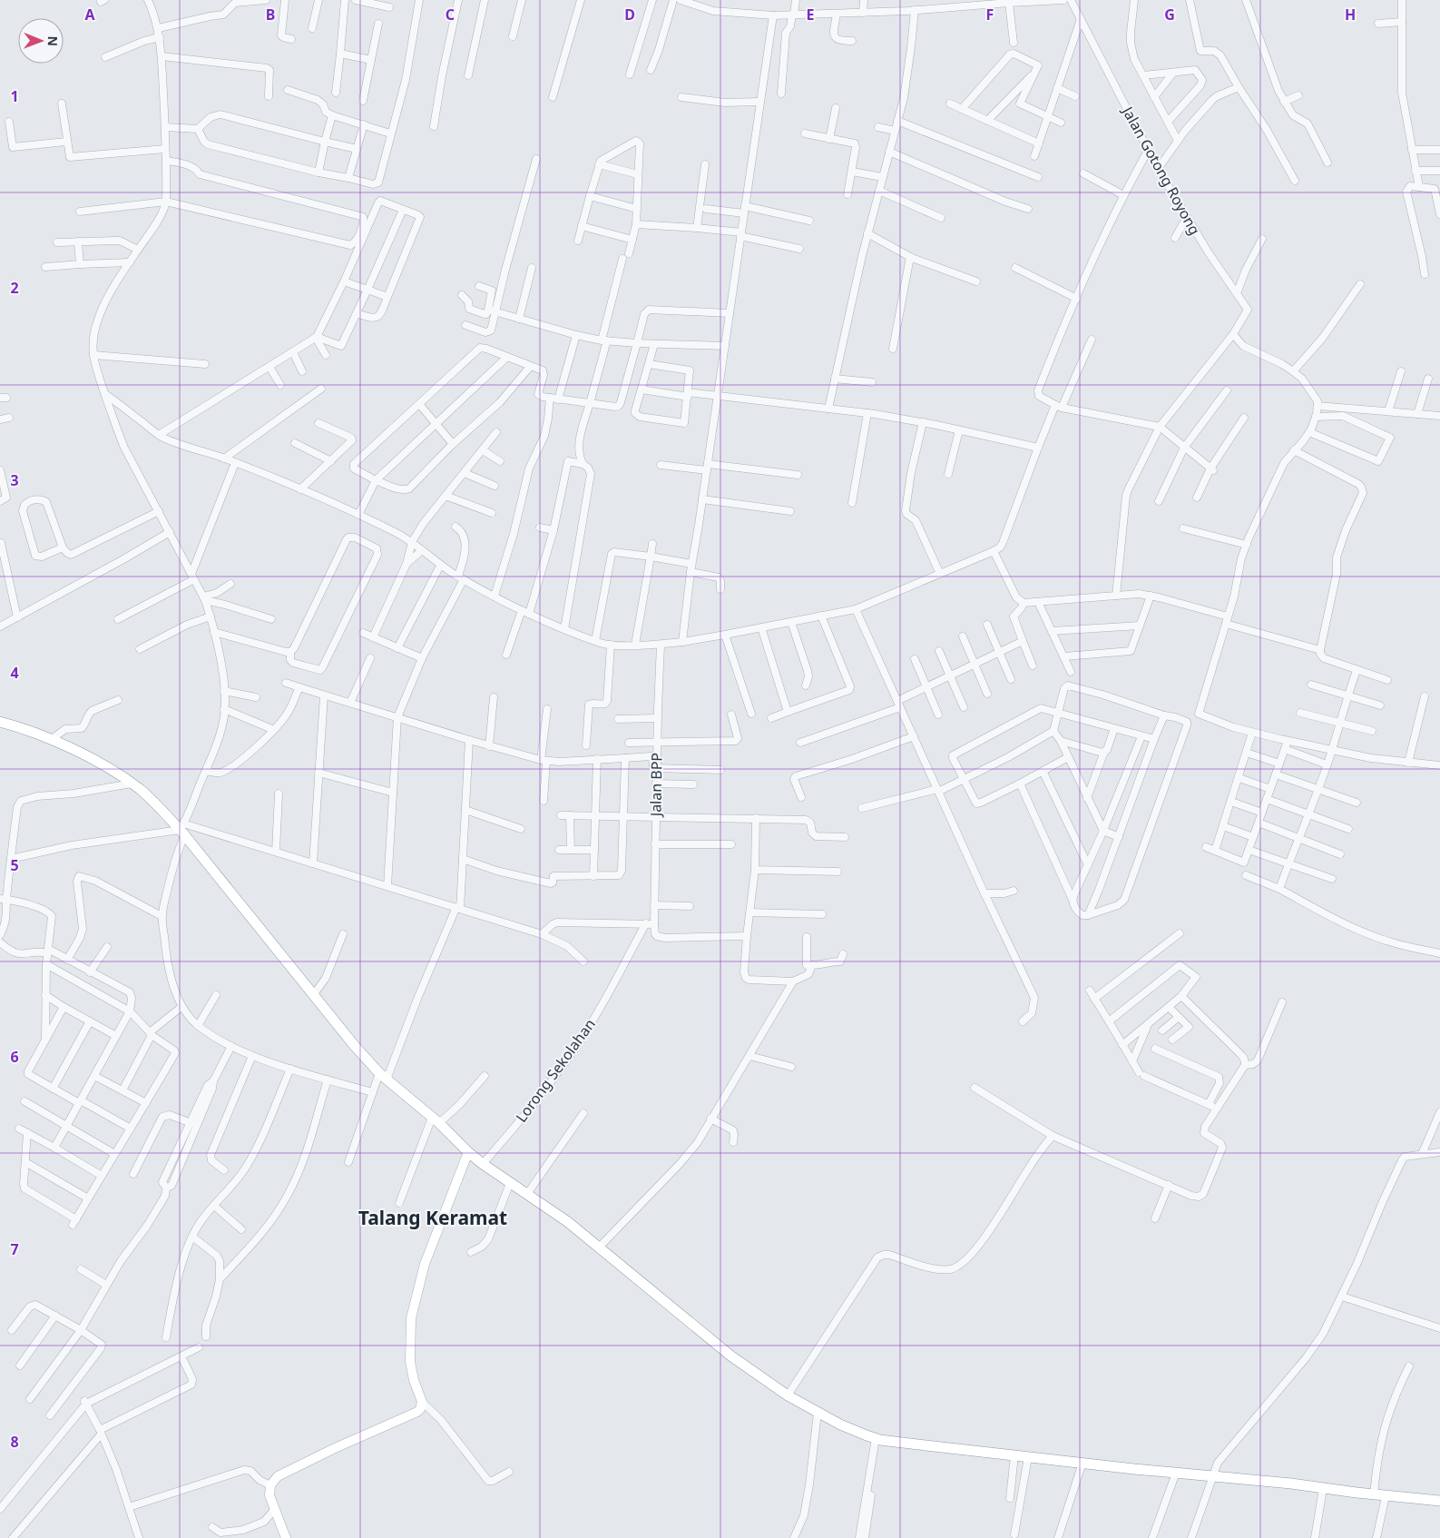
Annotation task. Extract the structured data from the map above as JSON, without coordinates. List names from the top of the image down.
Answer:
{
  "streets": {
    "street": ["Jalan Gotong Royong", "Jalan BPP", "Lorong Sekolahan"]
  },
  "districts": ["Talang Keramat"],
  "north": "right",
  "grid": {
    "columns": [
      "A",
      "B",
      "C",
      "D",
      "E",
      "F",
      "G",
      "H"
    ],
    "rows": [
      "1",
      "2",
      "3",
      "4",
      "5",
      "6",
      "7",
      "8"
    ]
  }
}
